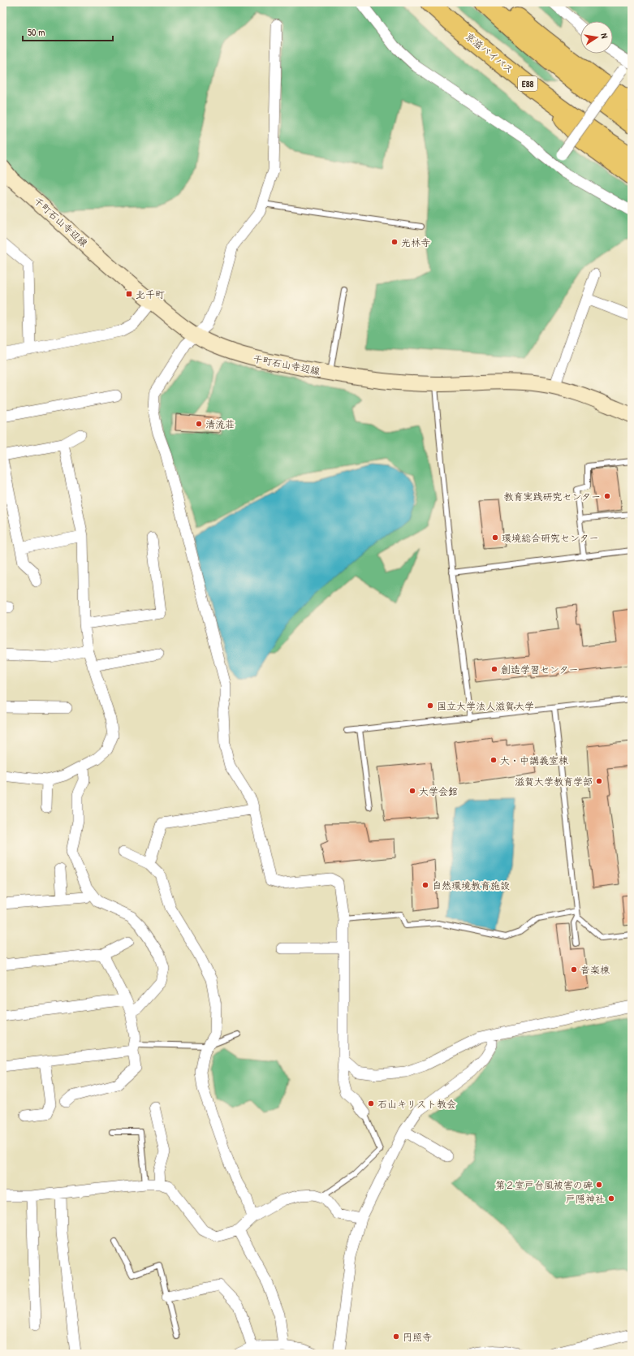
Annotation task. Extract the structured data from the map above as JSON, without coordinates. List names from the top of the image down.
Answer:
{
  "streets": {
    "highway": ["京滋バイパス", "E88"],
    "main road": ["千町石山寺辺線"]
  },
  "places": {
    "other": [
      "光林寺",
      "清流荘",
      "教育実践研究センター",
      "環境総合研究センター",
      "創造学習センター",
      "国立大学法人滋賀大学",
      "大・中講義室棟",
      "滋賀大学教育学部",
      "大学会館",
      "自然環境教育施設",
      "音楽棟",
      "石山キリスト教会",
      "第２室戸台風被害の碑",
      "戸隠神社",
      "円照寺"
    ],
    "transit": ["北千町"]
  },
  "scale_bar": "50 m",
  "north": "right"
}
